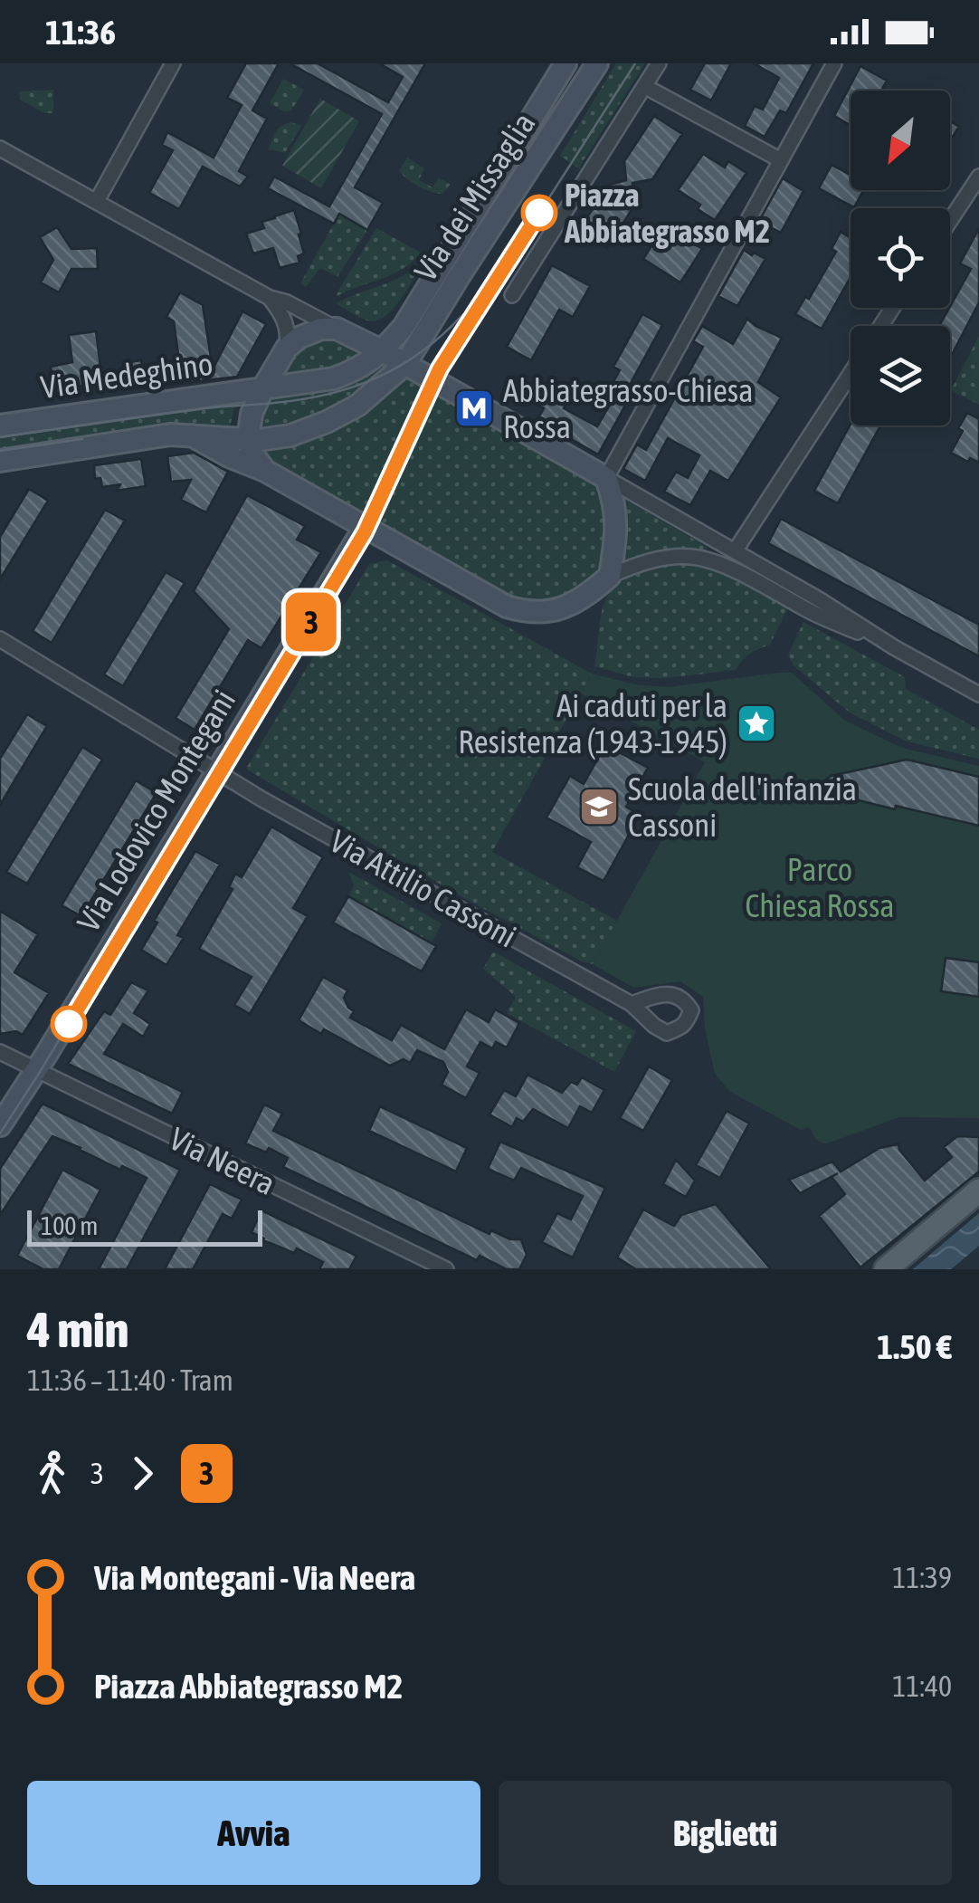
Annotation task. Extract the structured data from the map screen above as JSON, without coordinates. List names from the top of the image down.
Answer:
{
  "streets": {
    "street": [
      "Via dei Missaglia",
      "Via Medeghino",
      "Via Lodovico Montegani",
      "Via Attilio Cassoni",
      "Via Neera"
    ]
  },
  "crossings": [
    ["Via dei Missaglia", "Via Medeghino"],
    ["Via Lodovico Montegani", "Via Attilio Cassoni"],
    ["Via Lodovico Montegani", "Via Neera"]
  ],
  "parks": ["Parco Chiesa Rossa"],
  "places": {
    "other": ["Piazza Abbiategrasso M2"],
    "metro station": ["Abbiategrasso-Chiesa Rossa"],
    "place": ["Ai caduti per la Resistenza (1943-1945)"],
    "school or university": ["Scuola dell'infanzia Cassoni"]
  },
  "lines": ["tram line 3"],
  "scale_bar": "100 m",
  "north": "bottom left",
  "page": {
    "status": "11:36",
    "on_map": "3",
    "scale": "100 m",
    "heading": ["4 min", "11:36 – 11:40 · Tram", "1.50 €"],
    "legs": ["3", "3"],
    "list": [
      {
        "name": "Via Montegani - Via Neera",
        "value": "11:39"
      },
      {
        "name": "Piazza Abbiategrasso M2",
        "value": "11:40"
      }
    ],
    "buttons": ["Avvia", "Biglietti"]
  }
}
